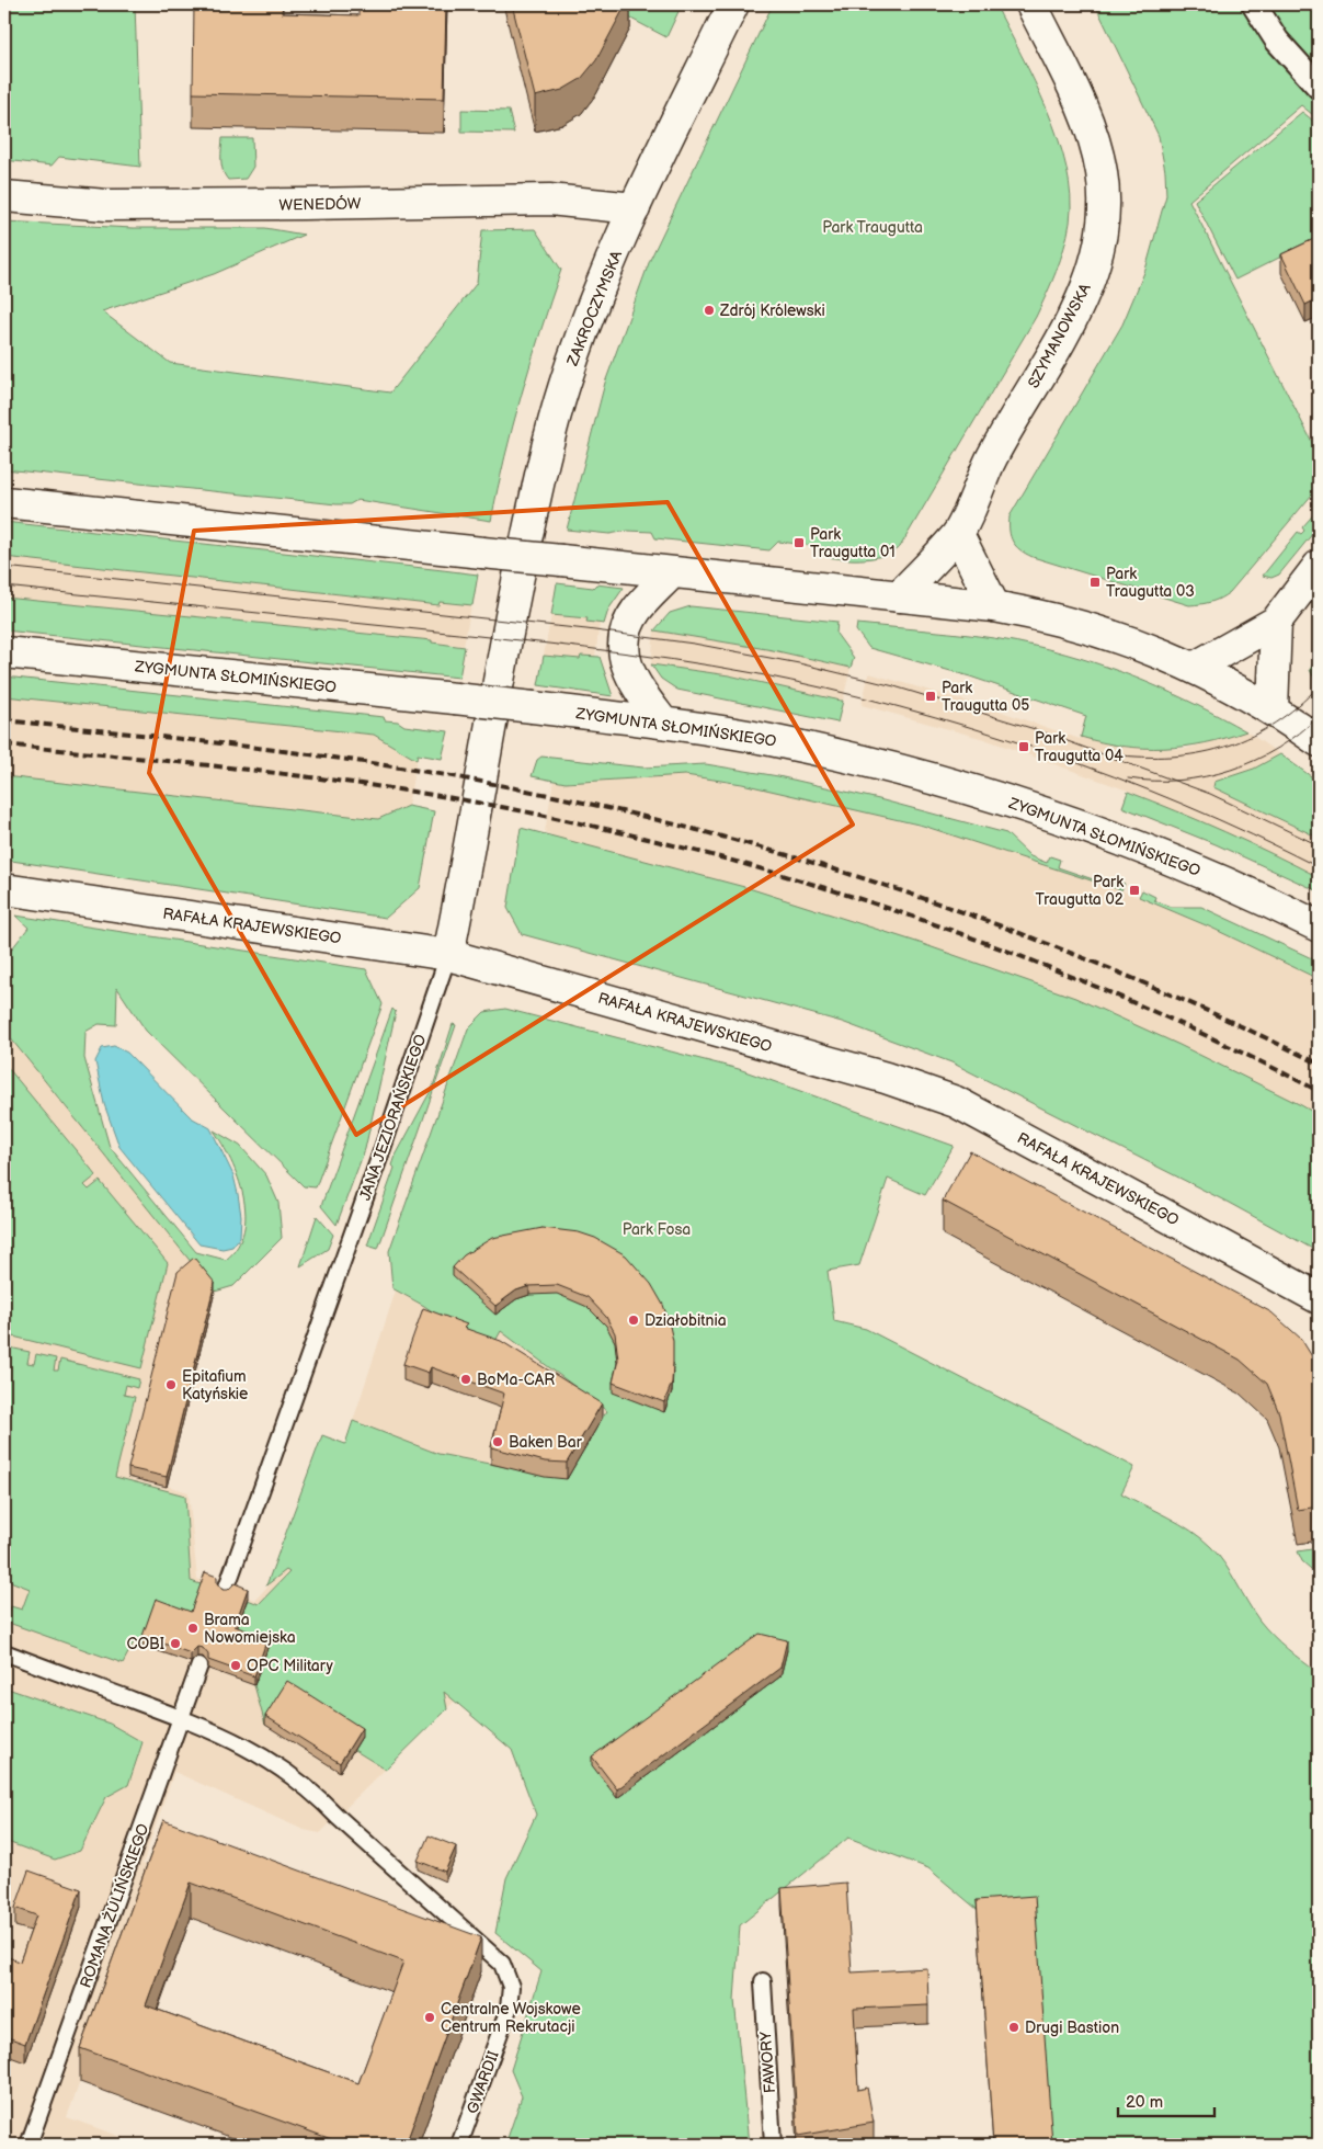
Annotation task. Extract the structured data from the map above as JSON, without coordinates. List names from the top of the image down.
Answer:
{
  "streets": {
    "street": [
      "WENEDÓW",
      "ZAKROCZYMSKA",
      "SZYMANOWSKA",
      "ZYGMUNTA SŁOMIŃSKIEGO",
      "RAFAŁA KRAJEWSKIEGO",
      "JANA JEZIORAŃSKIEGO"
    ],
    "lane": ["ROMANA ŻULIŃSKIEGO", "FAWORY", "GWARDII"]
  },
  "crossings": [
    ["WENEDÓW", "ZAKROCZYMSKA"],
    ["ZAKROCZYMSKA", "JANA JEZIORAŃSKIEGO"],
    ["RAFAŁA KRAJEWSKIEGO", "JANA JEZIORAŃSKIEGO"],
    ["ROMANA ŻULIŃSKIEGO", "GWARDII"]
  ],
  "parks": ["Park Traugutta", "Park Fosa"],
  "places": {
    "other": [
      "Zdrój Królewski",
      "Działobitnia",
      "BoMa-CAR",
      "Epitafium Katyńskie",
      "Baken Bar",
      "Brama Nowomiejska",
      "COBI",
      "OPC Military",
      "Centralne Wojskowe Centrum Rekrutacji",
      "Drugi Bastion"
    ],
    "transit": [
      "Park Traugutta 01",
      "Park Traugutta 03",
      "Park Traugutta 05",
      "Park Traugutta 04",
      "Park Traugutta 02"
    ]
  },
  "scale_bar": "20 m"
}
